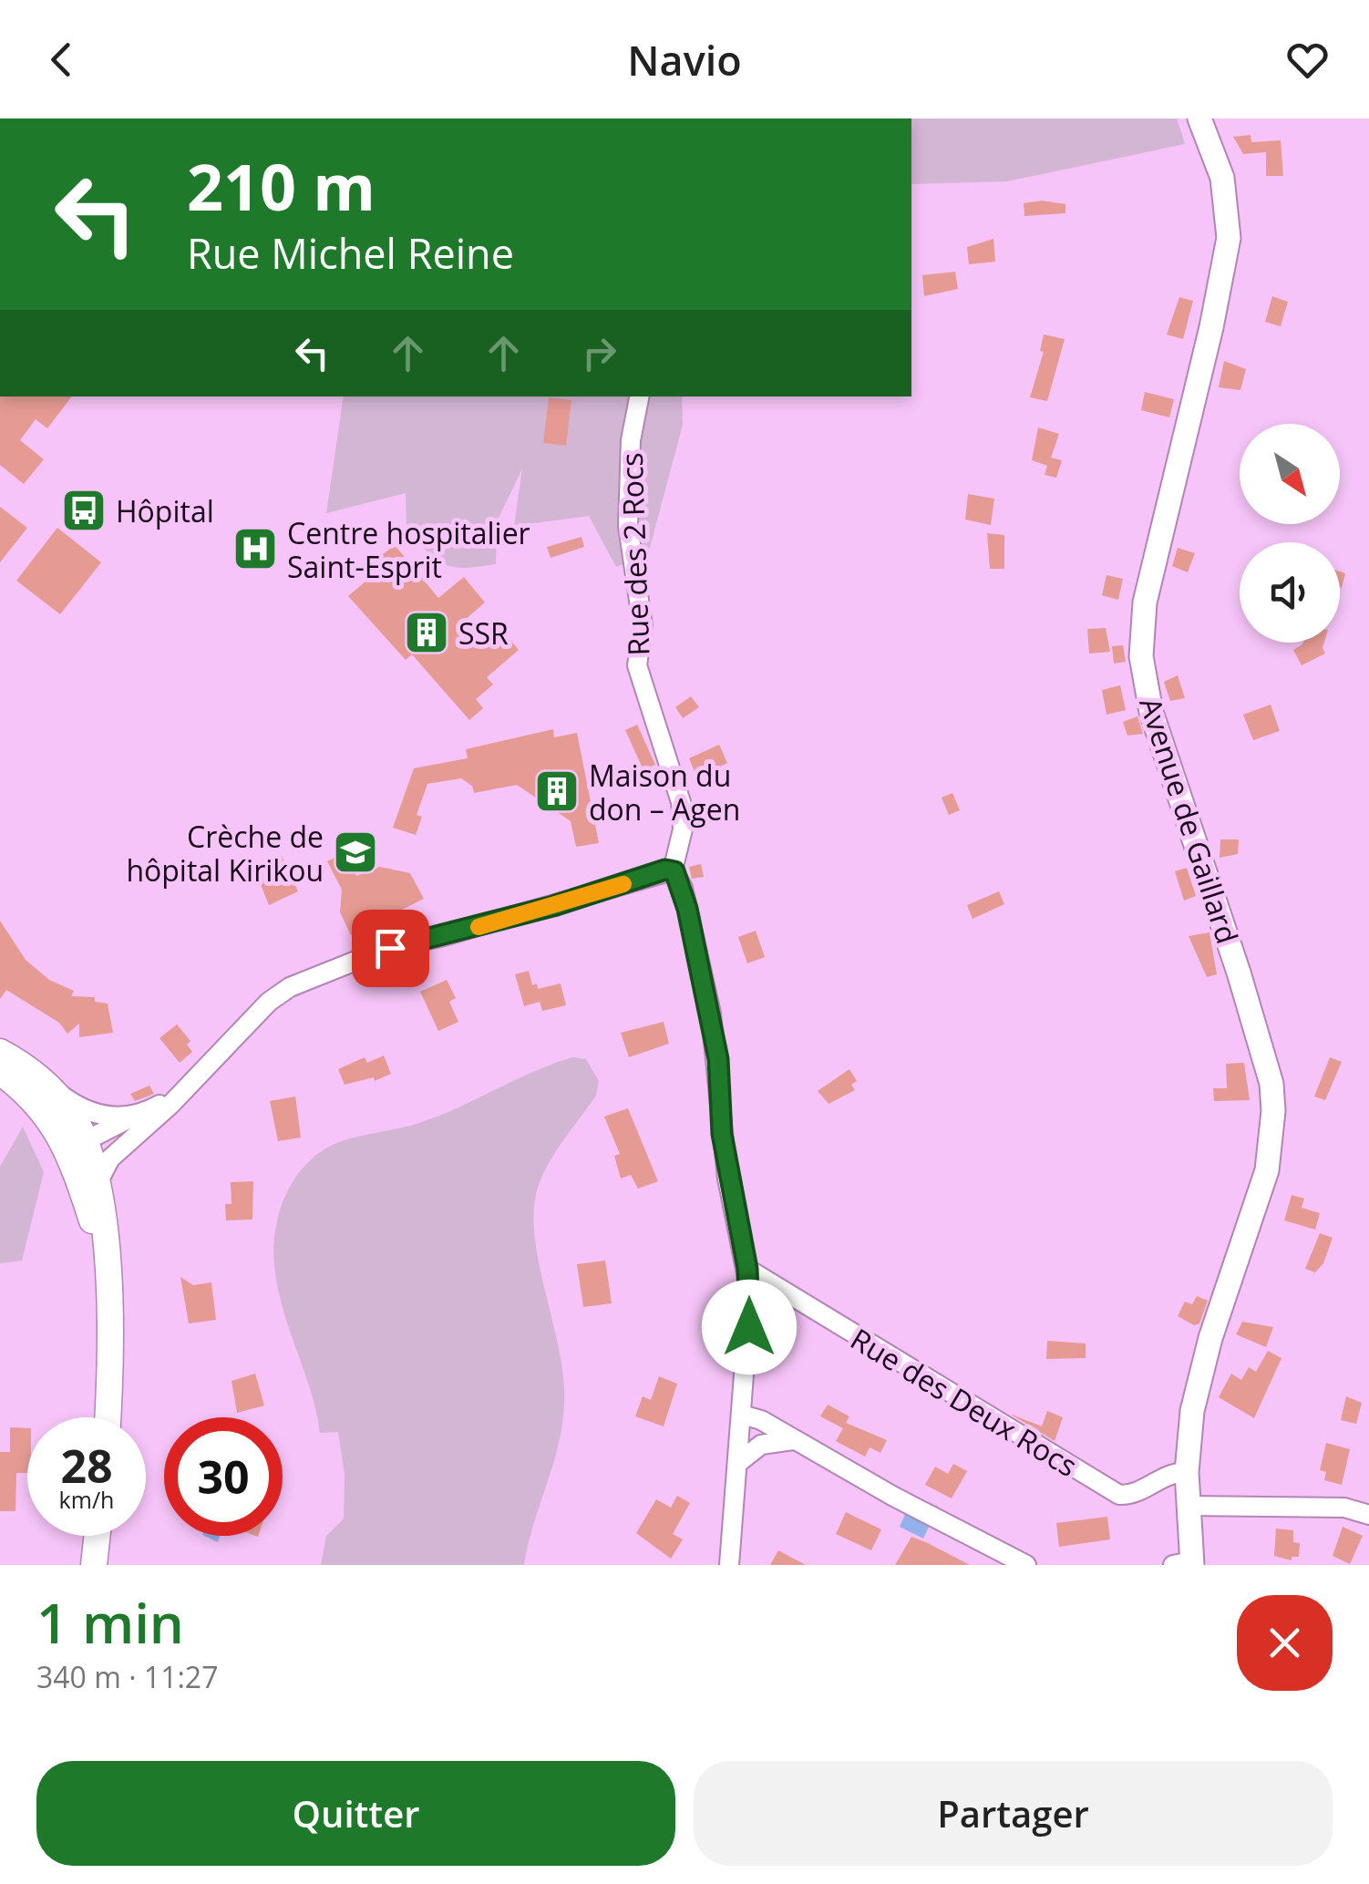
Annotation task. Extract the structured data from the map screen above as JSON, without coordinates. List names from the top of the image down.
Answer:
{
  "streets": {
    "street": ["Rue des 2 Rocs", "Avenue de Gaillard", "Rue des Deux Rocs"]
  },
  "crossings": [
    ["Avenue de Gaillard", "Rue des Deux Rocs"]
  ],
  "places": {
    "bus stop": ["Hôpital"],
    "hospital": ["Centre hospitalier Saint-Esprit"],
    "building": ["SSR", "Maison du don – Agen"],
    "school or university": ["Crèche de hôpital Kirikou"]
  },
  "north": "bottom right",
  "page": {
    "header": "Navio",
    "turn": ["210 m", "Rue Michel Reine"],
    "speed": "28 km/h",
    "limit": "30",
    "heading": ["1 min", "340 m · 11:27"],
    "buttons": ["Quitter", "Partager"]
  }
}
